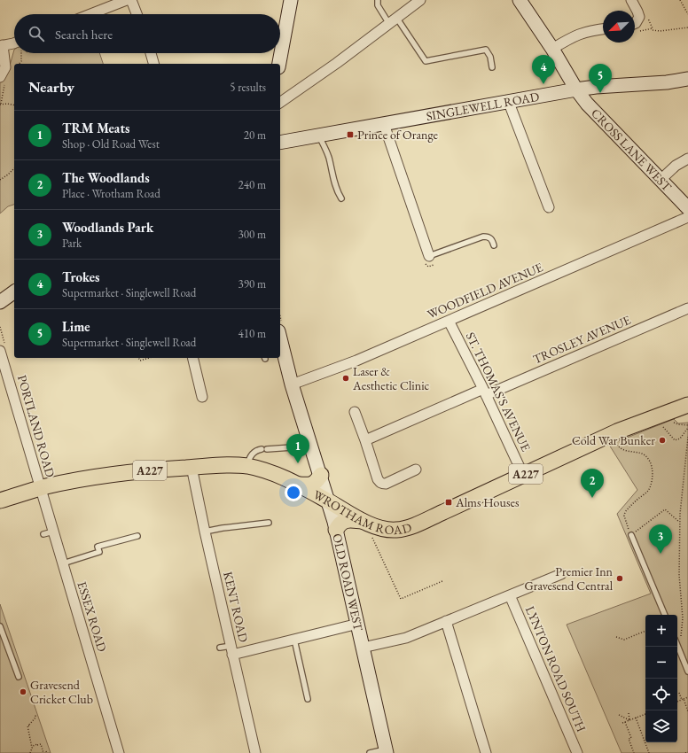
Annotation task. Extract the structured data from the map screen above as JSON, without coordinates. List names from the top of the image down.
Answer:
{
  "streets": {
    "main road": ["A227", "WROTHAM ROAD"],
    "street": [
      "SINGLEWELL ROAD",
      "CROSS LANE WEST",
      "WOODFIELD AVENUE",
      "TROSLEY AVENUE",
      "ST. THOMAS'S AVENUE",
      "PORTLAND ROAD",
      "OLD ROAD WEST",
      "KENT ROAD",
      "ESSEX ROAD",
      "LYNTON ROAD SOUTH"
    ]
  },
  "crossings": [
    ["SINGLEWELL ROAD", "CROSS LANE WEST"],
    ["WOODFIELD AVENUE", "ST. THOMAS'S AVENUE"],
    ["WOODFIELD AVENUE", "OLD ROAD WEST"],
    ["TROSLEY AVENUE", "ST. THOMAS'S AVENUE"],
    ["ST. THOMAS'S AVENUE", "WROTHAM ROAD"],
    ["PORTLAND ROAD", "WROTHAM ROAD"],
    ["PORTLAND ROAD", "ESSEX ROAD"],
    ["A227", "WROTHAM ROAD"],
    ["A227", "OLD ROAD WEST"],
    ["WROTHAM ROAD", "OLD ROAD WEST"],
    ["WROTHAM ROAD", "KENT ROAD"],
    ["WROTHAM ROAD", "ESSEX ROAD"],
    ["OLD ROAD WEST", "LYNTON ROAD SOUTH"]
  ],
  "places": {
    "transit": ["Prince of Orange", "Alms Houses"],
    "other": [
      "Laser & Aesthetic Clinic",
      "Cold War Bunker",
      "Premier Inn Gravesend Central",
      "Gravesend Cricket Club"
    ]
  },
  "north": "bottom left",
  "page": {
    "search": "Search here",
    "pins": [
      "4",
      "5",
      "1",
      "2",
      "3"
    ],
    "heading": ["Nearby", "5 results"],
    "list": [
      {
        "mark": "1",
        "name": "TRM Meats",
        "note": "Shop · Old Road West",
        "value": "20 m"
      },
      {
        "mark": "2",
        "name": "The Woodlands",
        "note": "Place · Wrotham Road",
        "value": "240 m"
      },
      {
        "mark": "3",
        "name": "Woodlands Park",
        "note": "Park",
        "value": "300 m"
      },
      {
        "mark": "4",
        "name": "Trokes",
        "note": "Supermarket · Singlewell Road",
        "value": "390 m"
      },
      {
        "mark": "5",
        "name": "Lime",
        "note": "Supermarket · Singlewell Road",
        "value": "410 m"
      }
    ],
    "map_buttons": ["+", "−"]
  }
}
